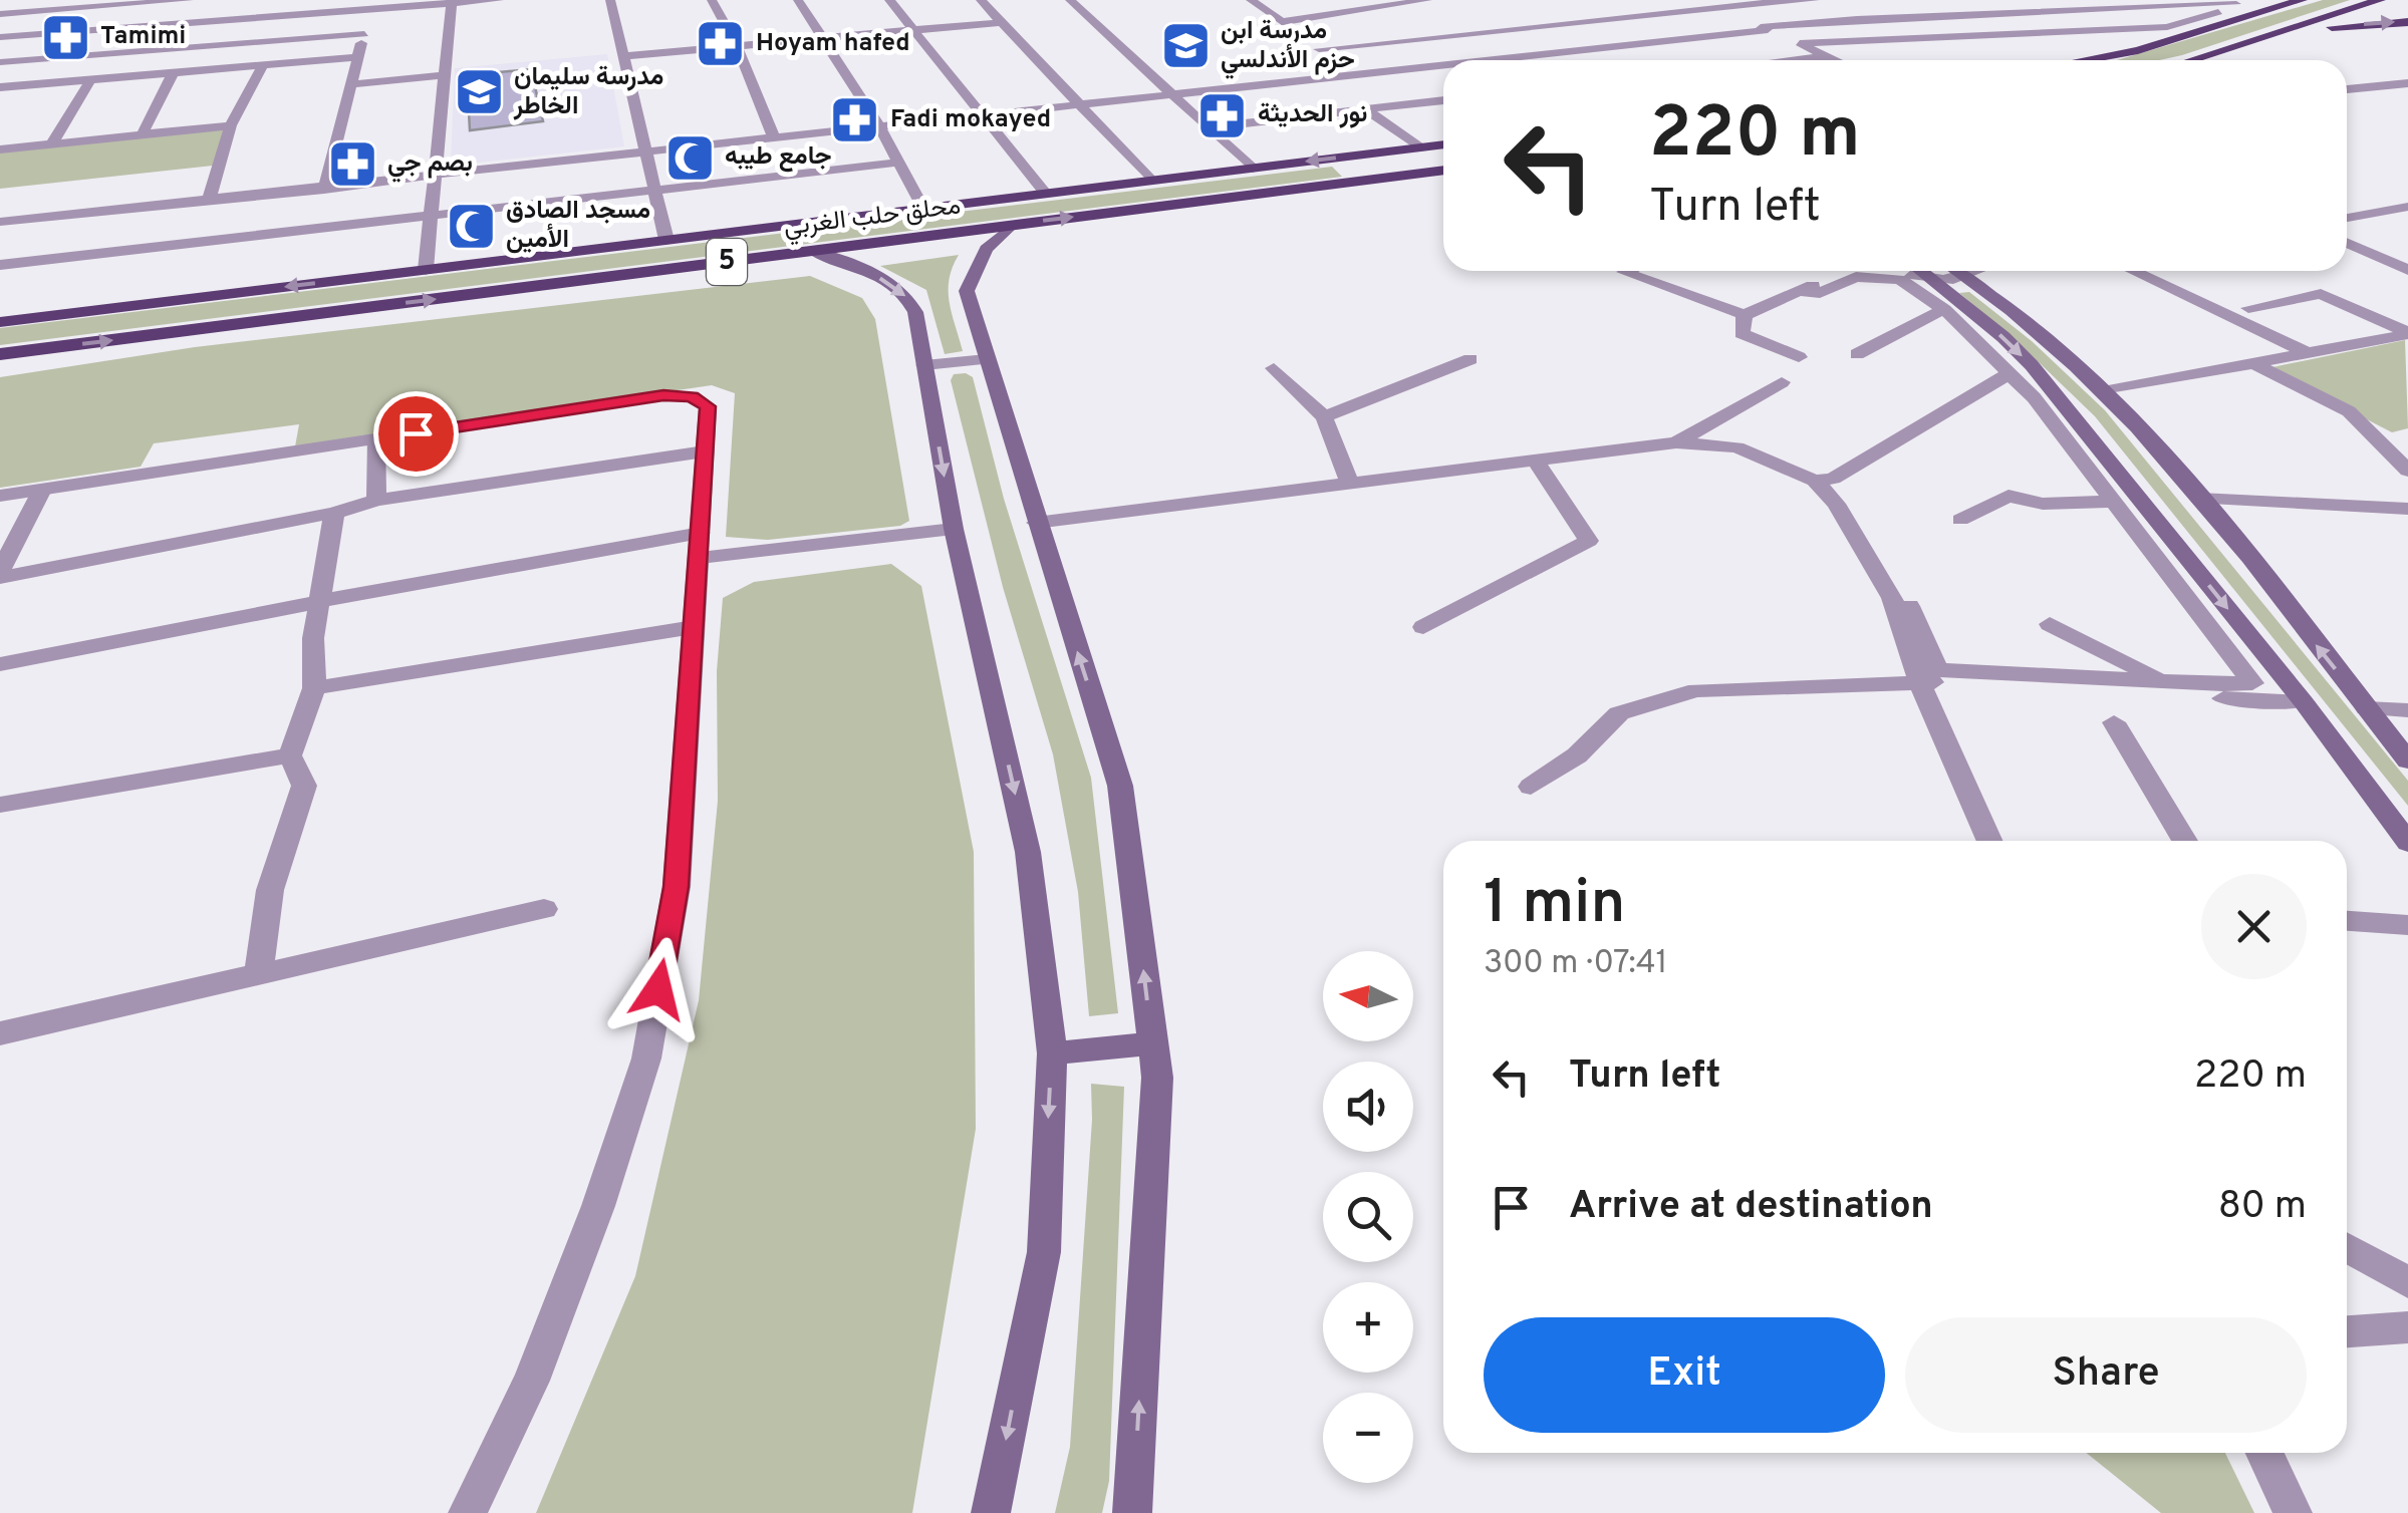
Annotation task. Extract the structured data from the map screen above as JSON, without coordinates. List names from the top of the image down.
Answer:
{
  "streets": {
    "highway": ["محلق حلب الغربي", "5"]
  },
  "places": {
    "pharmacy": [
      "Tamimi",
      "Hoyam hafed",
      "نور الحديثة",
      "Fadi mokayed",
      "بصم جي"
    ],
    "school or university": ["مدرسة ابن حزم الأندلسي", "مدرسة سليمان الخاطر"],
    "mosque": ["جامع طيبه", "مسجد الصادق الأمين"]
  },
  "north": "left",
  "page": {
    "turn": ["220 m", "Turn left"],
    "heading": ["1 min", "300 m · 07:41"],
    "map_buttons": ["+", "−"],
    "list": [
      {
        "name": "Turn left",
        "value": "220 m"
      },
      {
        "name": "Arrive at destination",
        "value": "80 m"
      }
    ],
    "buttons": ["Exit", "Share"]
  }
}
